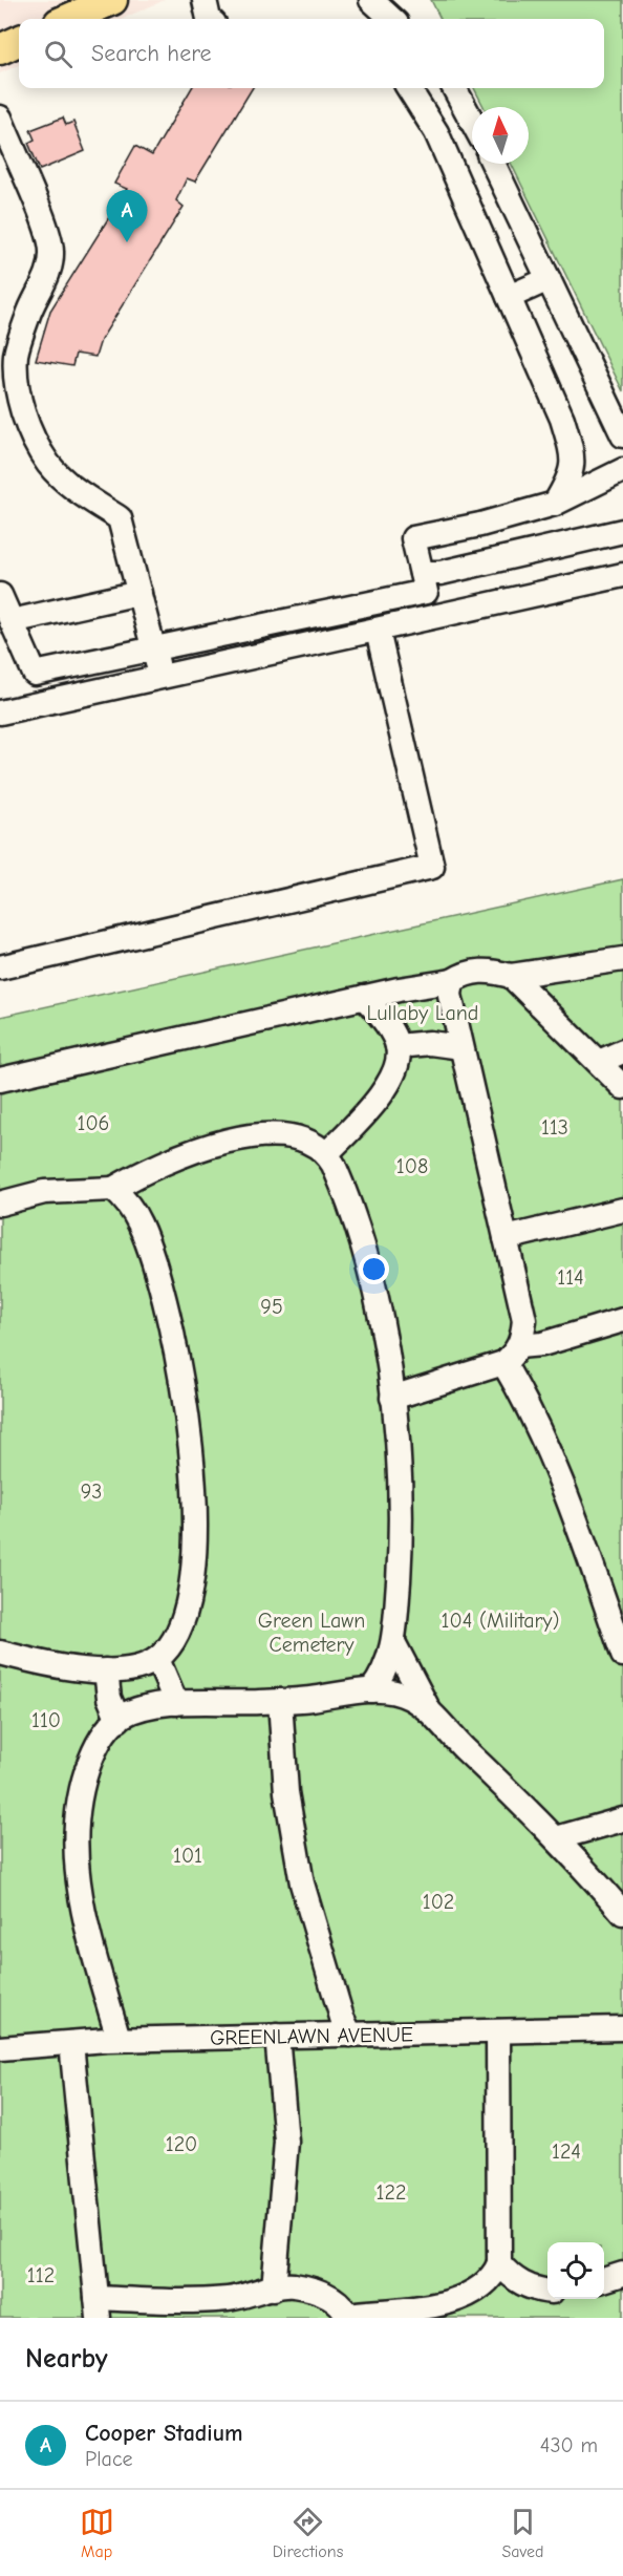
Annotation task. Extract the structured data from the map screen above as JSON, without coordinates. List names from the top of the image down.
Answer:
{
  "streets": {
    "street": ["GREENLAWN AVENUE"]
  },
  "parks": [
    "Lullaby Land",
    "106",
    "113",
    "108",
    "114",
    "95",
    "93",
    "Green Lawn Cemetery",
    "104 (Military)",
    "110",
    "101",
    "102",
    "120",
    "124",
    "122",
    "112"
  ],
  "north": "top",
  "page": {
    "search": "Search here",
    "pins": "A",
    "heading": "Nearby",
    "list": [
      {
        "mark": "A",
        "name": "Cooper Stadium",
        "note": "Place",
        "value": "430 m"
      }
    ],
    "nav": ["Map", "Directions", "Saved"]
  }
}
